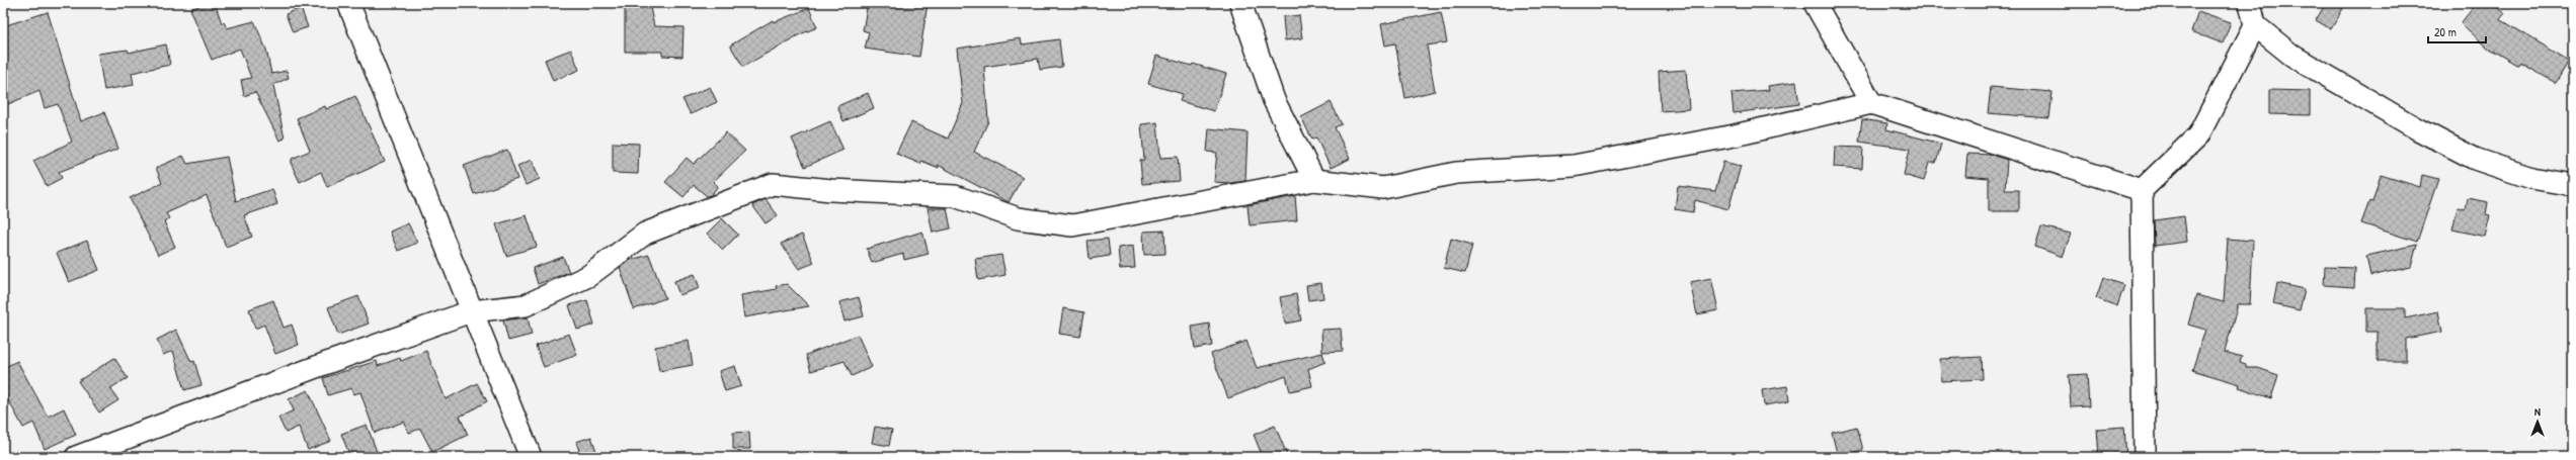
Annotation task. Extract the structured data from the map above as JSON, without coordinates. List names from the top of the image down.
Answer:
{
  "scale_bar": "20 m",
  "north": "top"
}
